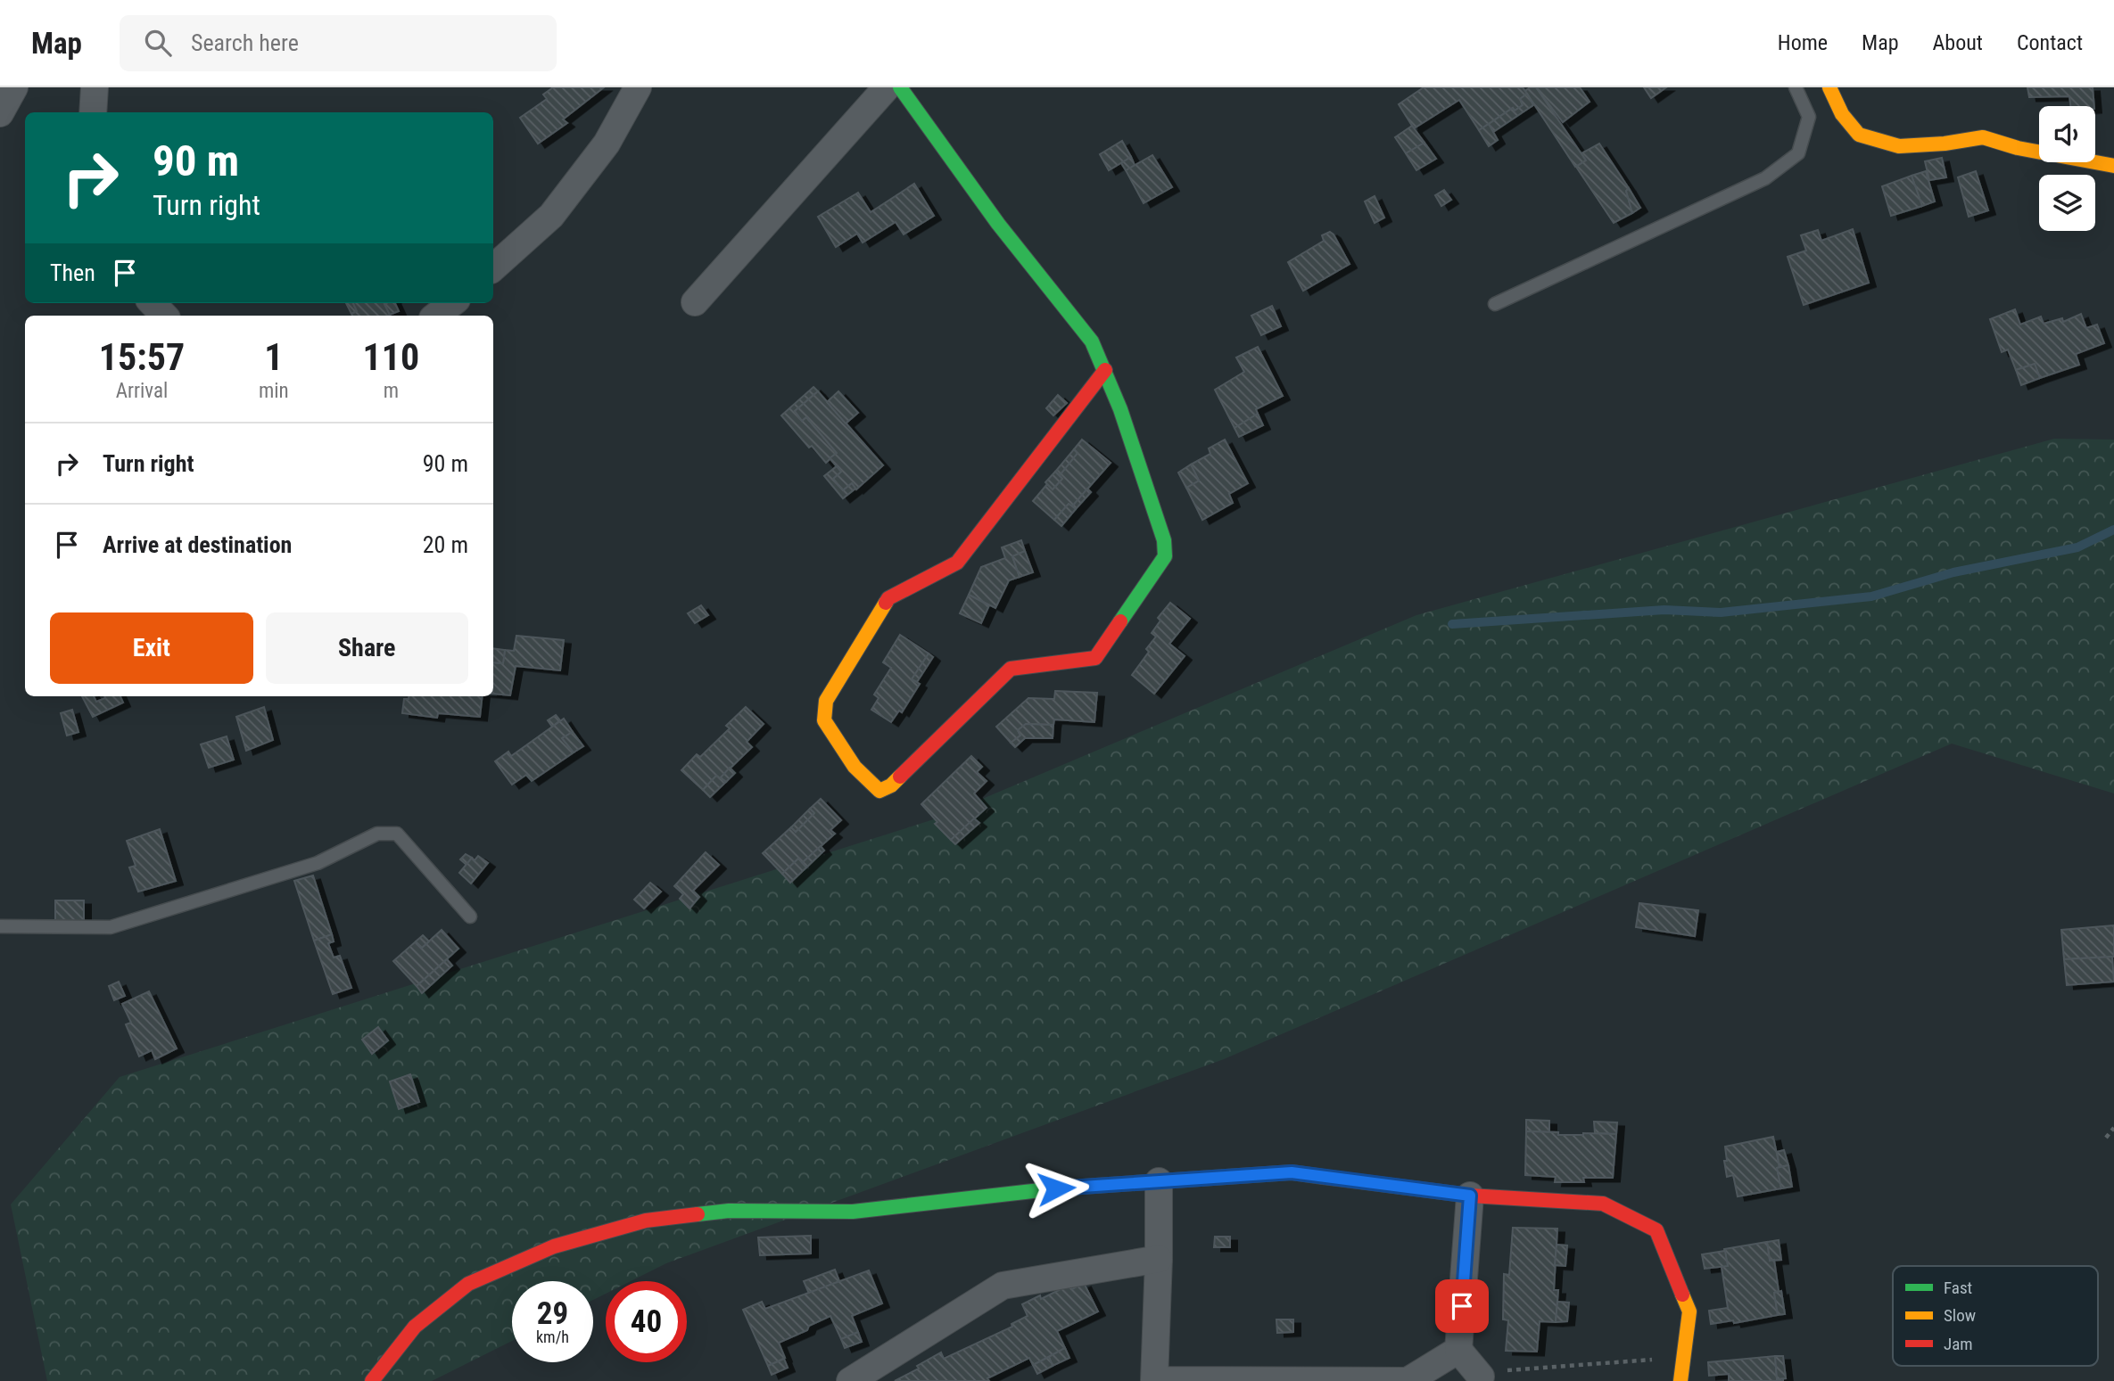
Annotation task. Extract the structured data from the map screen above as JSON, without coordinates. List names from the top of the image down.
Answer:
{
  "legend": ["Fast", "Slow", "Jam"],
  "page": {
    "header": "Map",
    "search": "Search here",
    "nav": [
      "Home",
      "Map",
      "About",
      "Contact"
    ],
    "turn": ["90 m", "Turn right"],
    "then": "Then",
    "eta": [
      "15:57",
      "Arrival",
      "1",
      "min",
      "110",
      "m"
    ],
    "list": [
      {
        "name": "Turn right",
        "value": "90 m"
      },
      {
        "name": "Arrive at destination",
        "value": "20 m"
      }
    ],
    "buttons": ["Exit", "Share"],
    "speed": "29 km/h",
    "limit": "40"
  }
}
